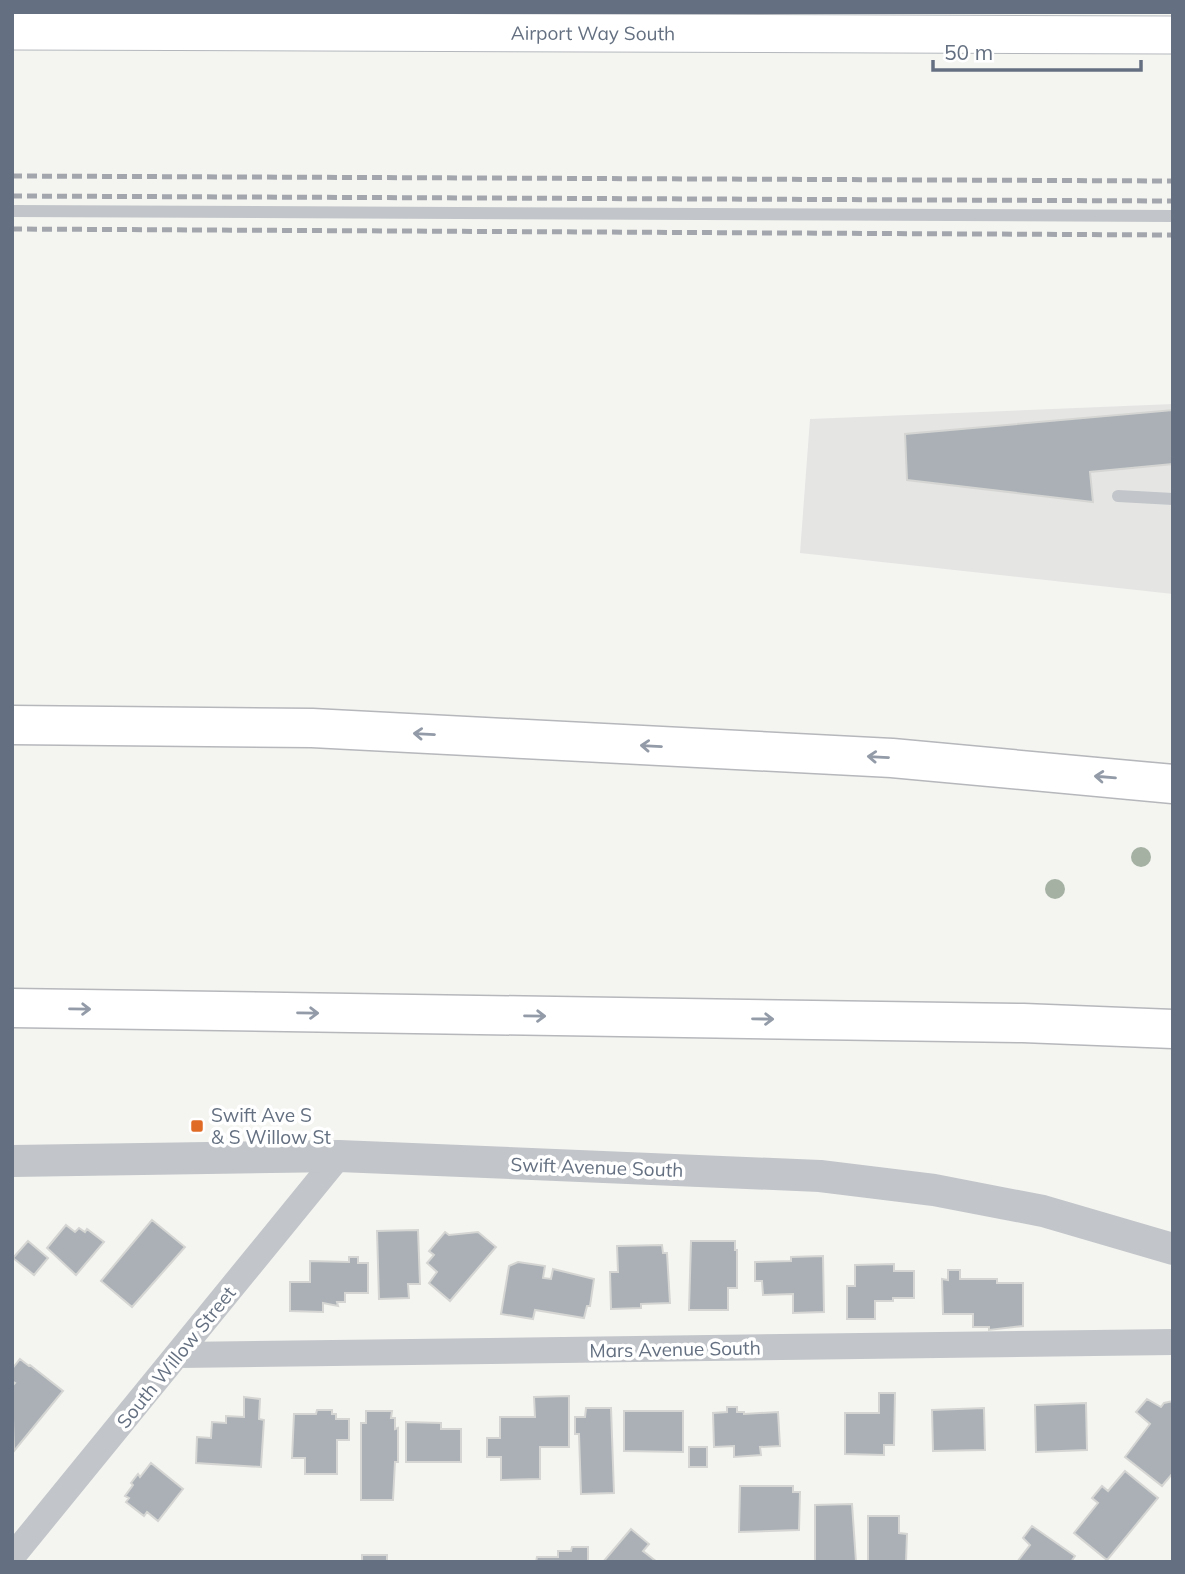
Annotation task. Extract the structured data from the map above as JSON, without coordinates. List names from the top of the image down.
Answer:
{
  "streets": {
    "main road": ["Airport Way South"],
    "street": ["Swift Avenue South", "Mars Avenue South", "South Willow Street"]
  },
  "crossings": [
    ["Swift Avenue South", "South Willow Street"],
    ["Mars Avenue South", "South Willow Street"]
  ],
  "places": {
    "transit": ["Swift Ave S & S Willow St"]
  },
  "scale_bar": "50 m"
}
